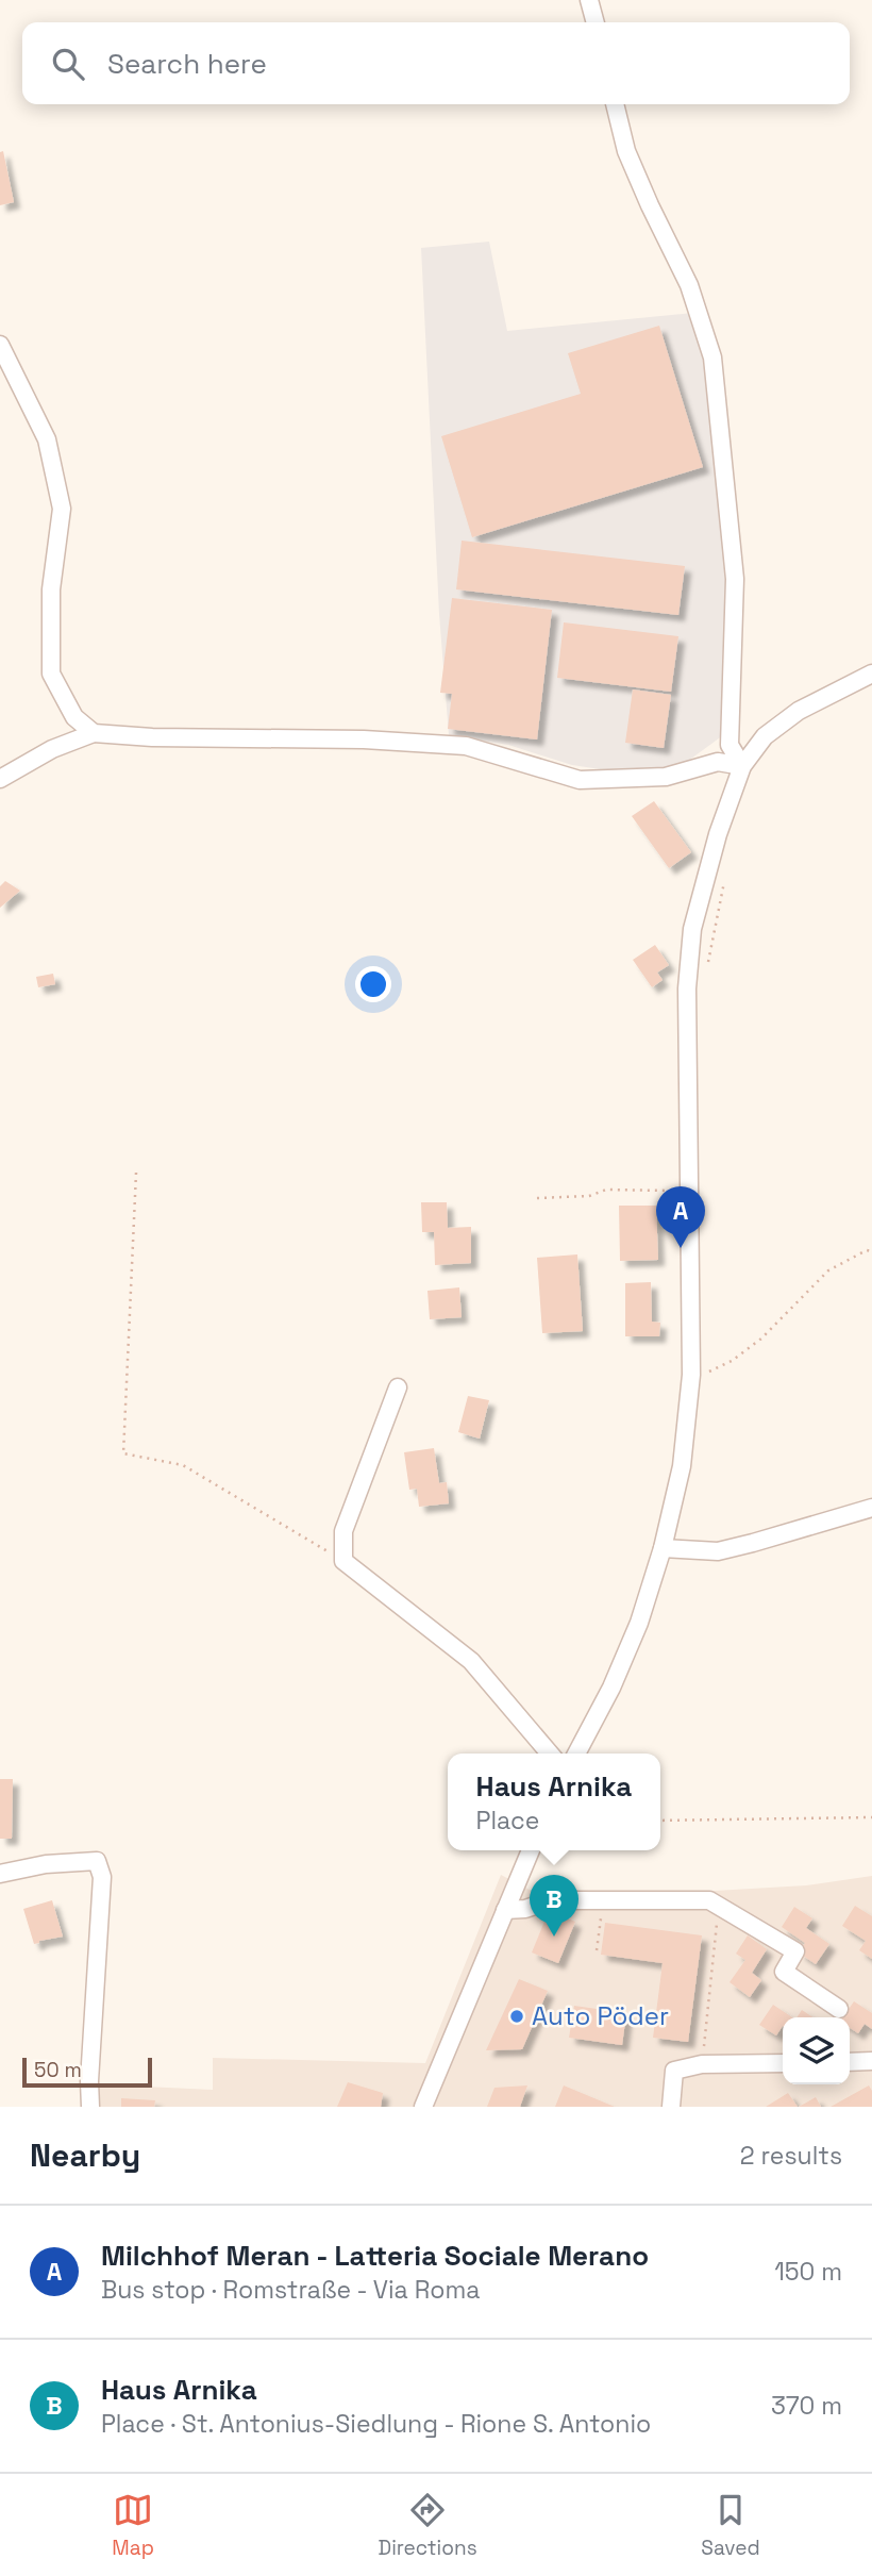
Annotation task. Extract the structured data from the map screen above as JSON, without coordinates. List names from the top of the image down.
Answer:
{
  "places": ["Auto Pöder"],
  "scale_bar": "50 m",
  "page": {
    "search": "Search here",
    "pins": ["A", "B"],
    "popup": ["Haus Arnika", "Place"],
    "scale": "50 m",
    "heading": ["Nearby", "2 results"],
    "list": [
      {
        "mark": "A",
        "name": "Milchhof Meran - Latteria Sociale Merano",
        "note": "Bus stop · Romstraße - Via Roma",
        "value": "150 m"
      },
      {
        "mark": "B",
        "name": "Haus Arnika",
        "note": "Place · St. Antonius-Siedlung - Rione S. Antonio",
        "value": "370 m"
      }
    ],
    "nav": ["Map", "Directions", "Saved"]
  }
}
